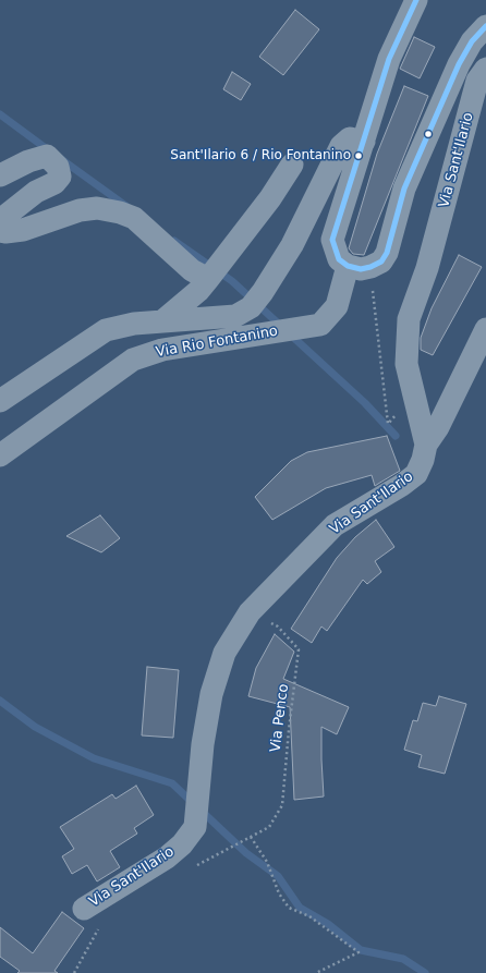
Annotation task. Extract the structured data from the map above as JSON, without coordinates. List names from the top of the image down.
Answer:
{
  "streets": {
    "street": ["Via Sant'Ilario", "Via Rio Fontanino"],
    "path": ["Via Penco"]
  },
  "crossings": [
    ["Via Sant'Ilario", "Via Rio Fontanino"],
    ["Via Sant'Ilario", "Via Penco"]
  ],
  "places": ["Sant'Ilario 6 / Rio Fontanino"]
}
